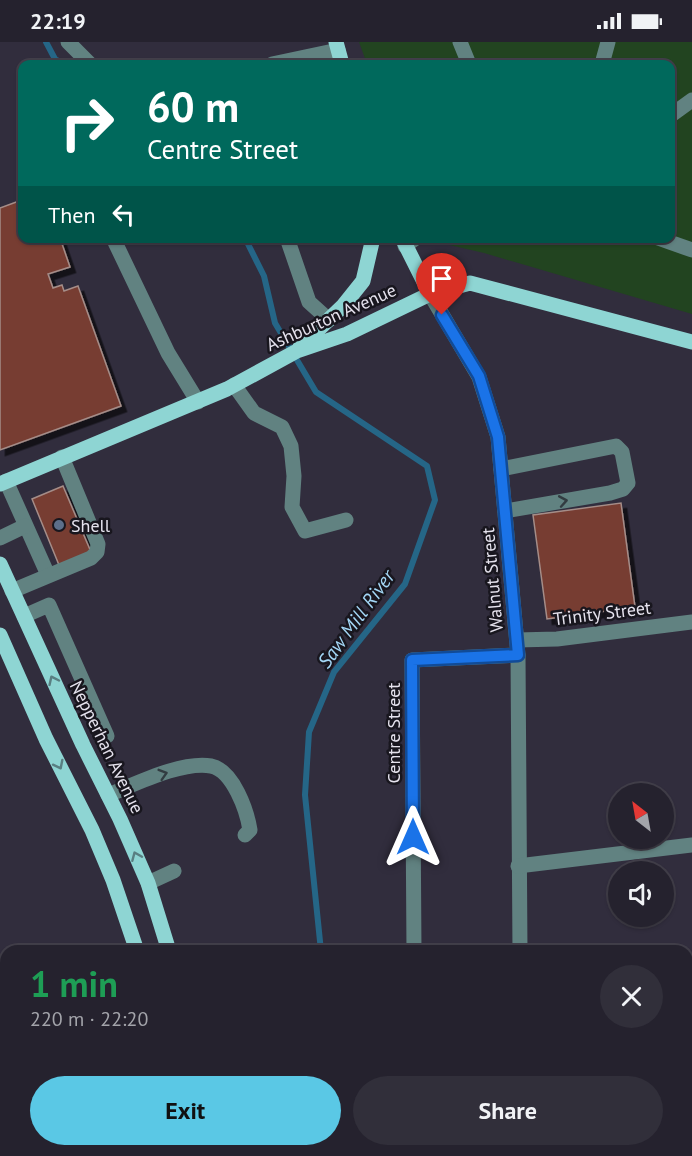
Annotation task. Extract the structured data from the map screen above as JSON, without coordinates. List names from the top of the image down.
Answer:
{
  "streets": {
    "main road": ["Ashburton Avenue", "Nepperhan Avenue"],
    "street": ["Walnut Street", "Trinity Street", "Centre Street"]
  },
  "crossings": [
    ["Ashburton Avenue", "Walnut Street"],
    ["Walnut Street", "Trinity Street"],
    ["Walnut Street", "Centre Street"],
    ["Trinity Street", "Centre Street"]
  ],
  "water": ["Saw Mill River"],
  "places": ["Shell"],
  "north": "top left",
  "page": {
    "status": "22:19",
    "turn": ["60 m", "Centre Street"],
    "then": "Then",
    "heading": ["1 min", "220 m · 22:20"],
    "buttons": ["Exit", "Share"]
  }
}
